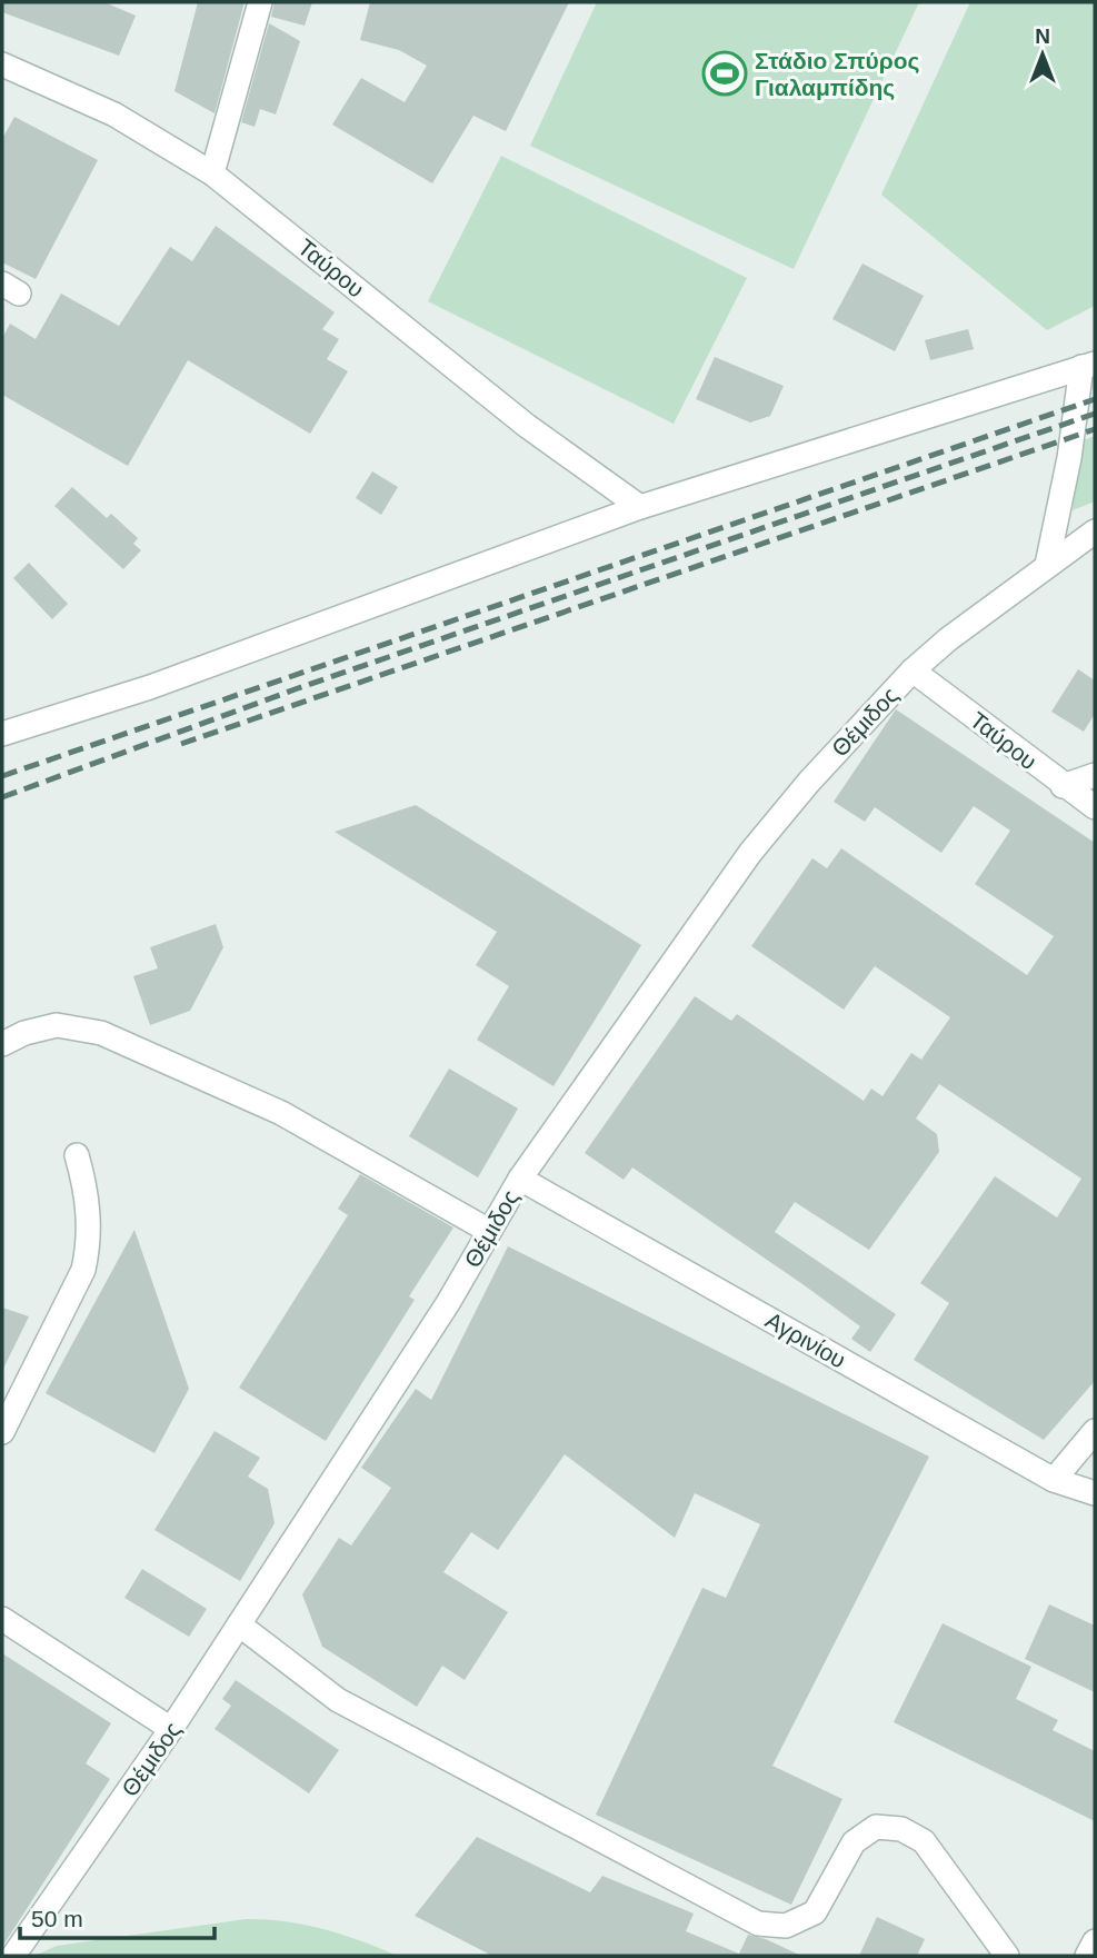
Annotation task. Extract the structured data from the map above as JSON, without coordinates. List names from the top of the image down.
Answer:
{
  "streets": {
    "street": ["Ταύρου", "Θέμιδος", "Αγρινίου"]
  },
  "crossings": [
    ["Ταύρου", "Θέμιδος"],
    ["Θέμιδος", "Αγρινίου"]
  ],
  "places": {
    "sports": ["Στάδιο Σπύρος Γιαλαμπίδης"]
  },
  "scale_bar": "50 m",
  "north": "top"
}
